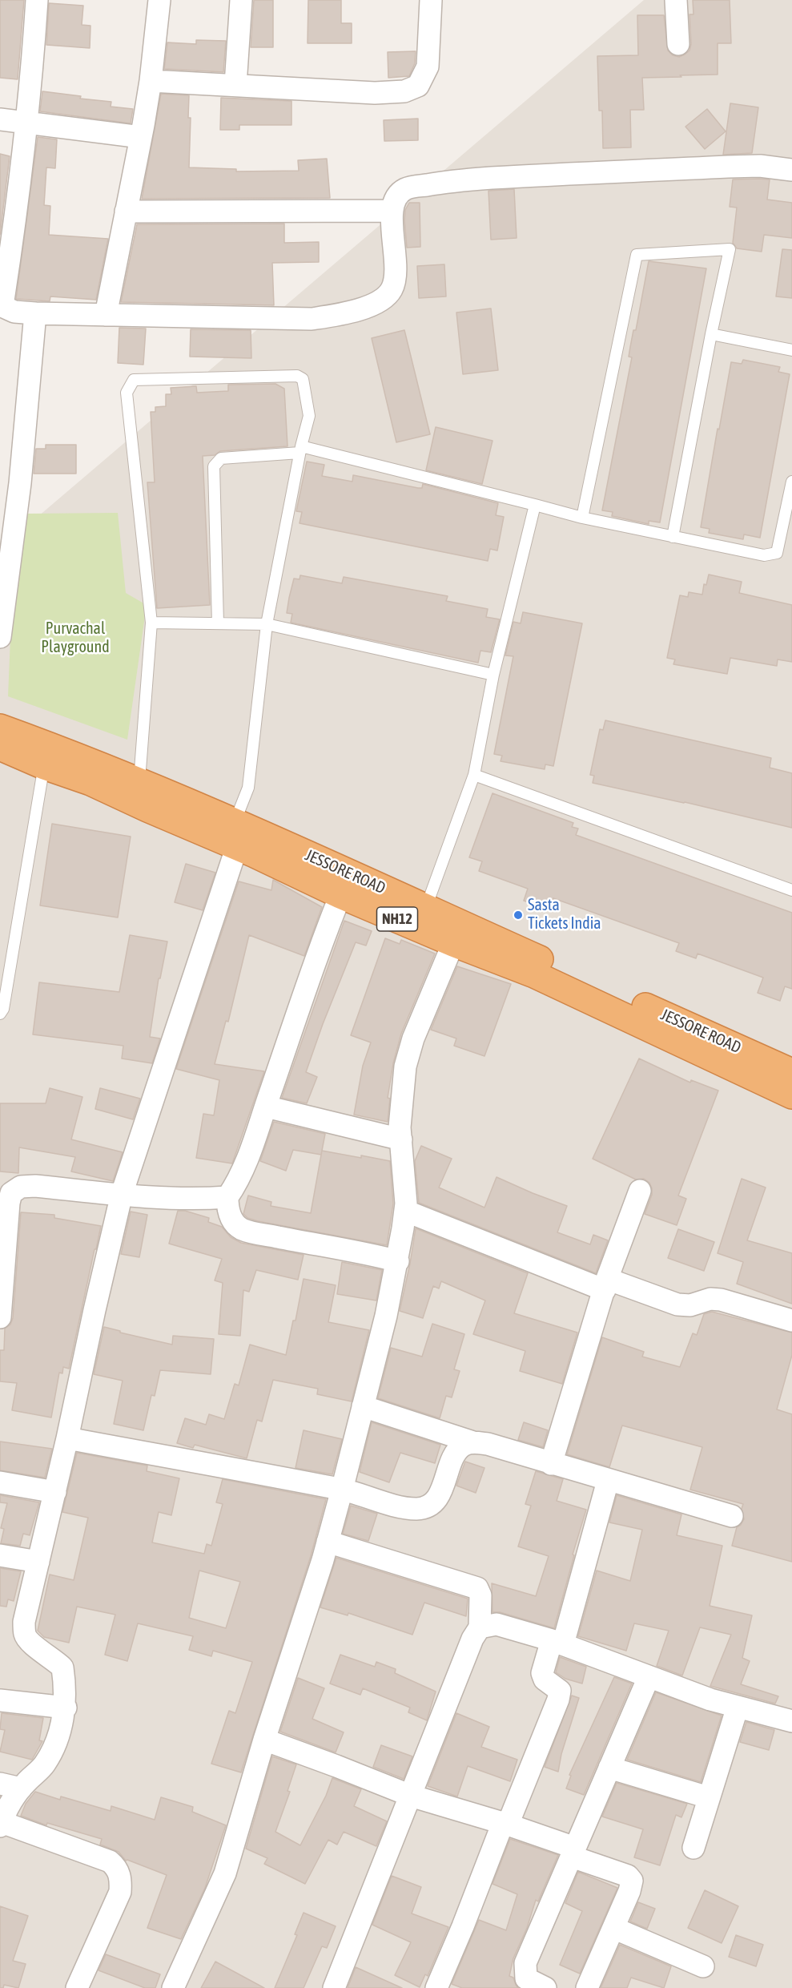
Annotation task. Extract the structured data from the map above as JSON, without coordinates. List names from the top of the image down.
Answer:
{
  "streets": {
    "highway": ["JESSORE ROAD", "NH12"]
  },
  "crossings": [
    ["JESSORE ROAD", "NH12"]
  ],
  "parks": ["Purvachal Playground"],
  "places": ["Sasta Tickets India"]
}
